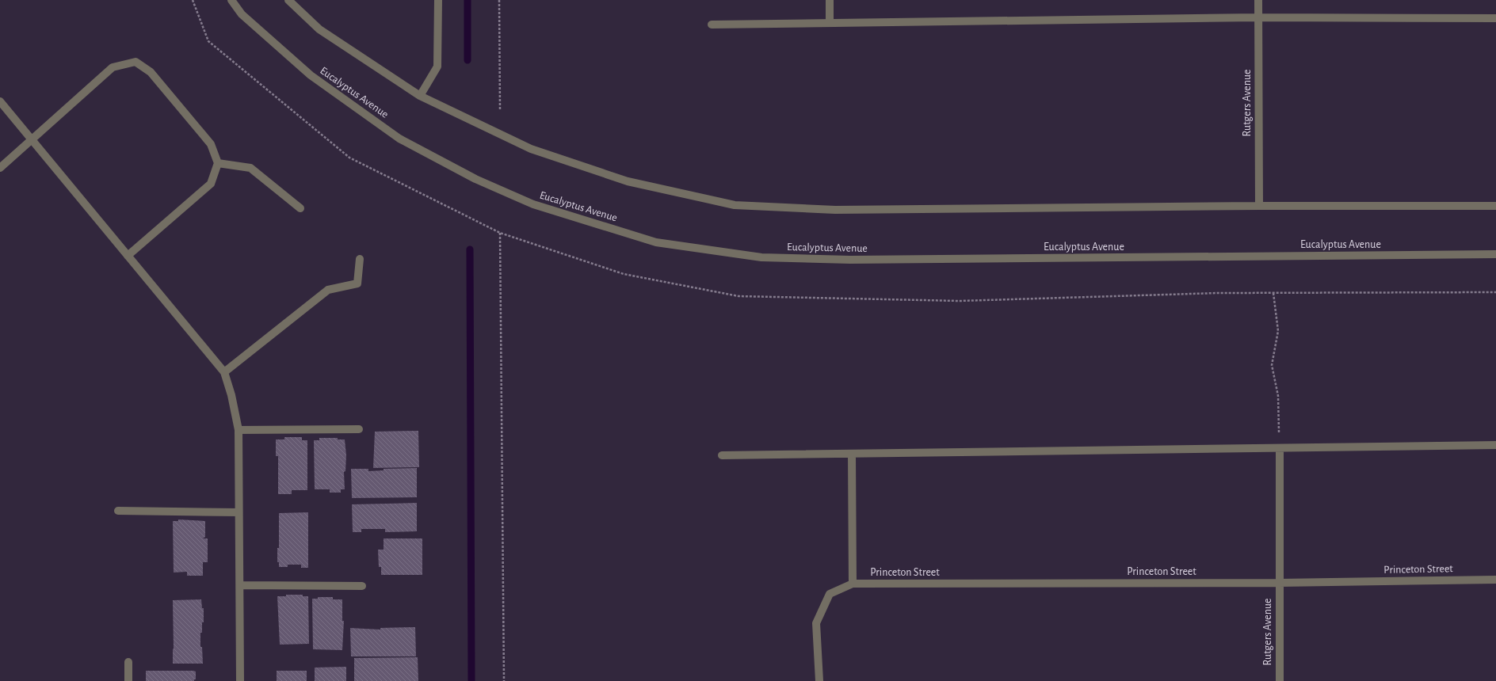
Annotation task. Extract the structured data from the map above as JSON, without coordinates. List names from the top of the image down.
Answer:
{
  "streets": {
    "street": ["Eucalyptus Avenue", "Rutgers Avenue", "Princeton Street"]
  },
  "crossings": [
    ["Rutgers Avenue", "Princeton Street"]
  ]
}
